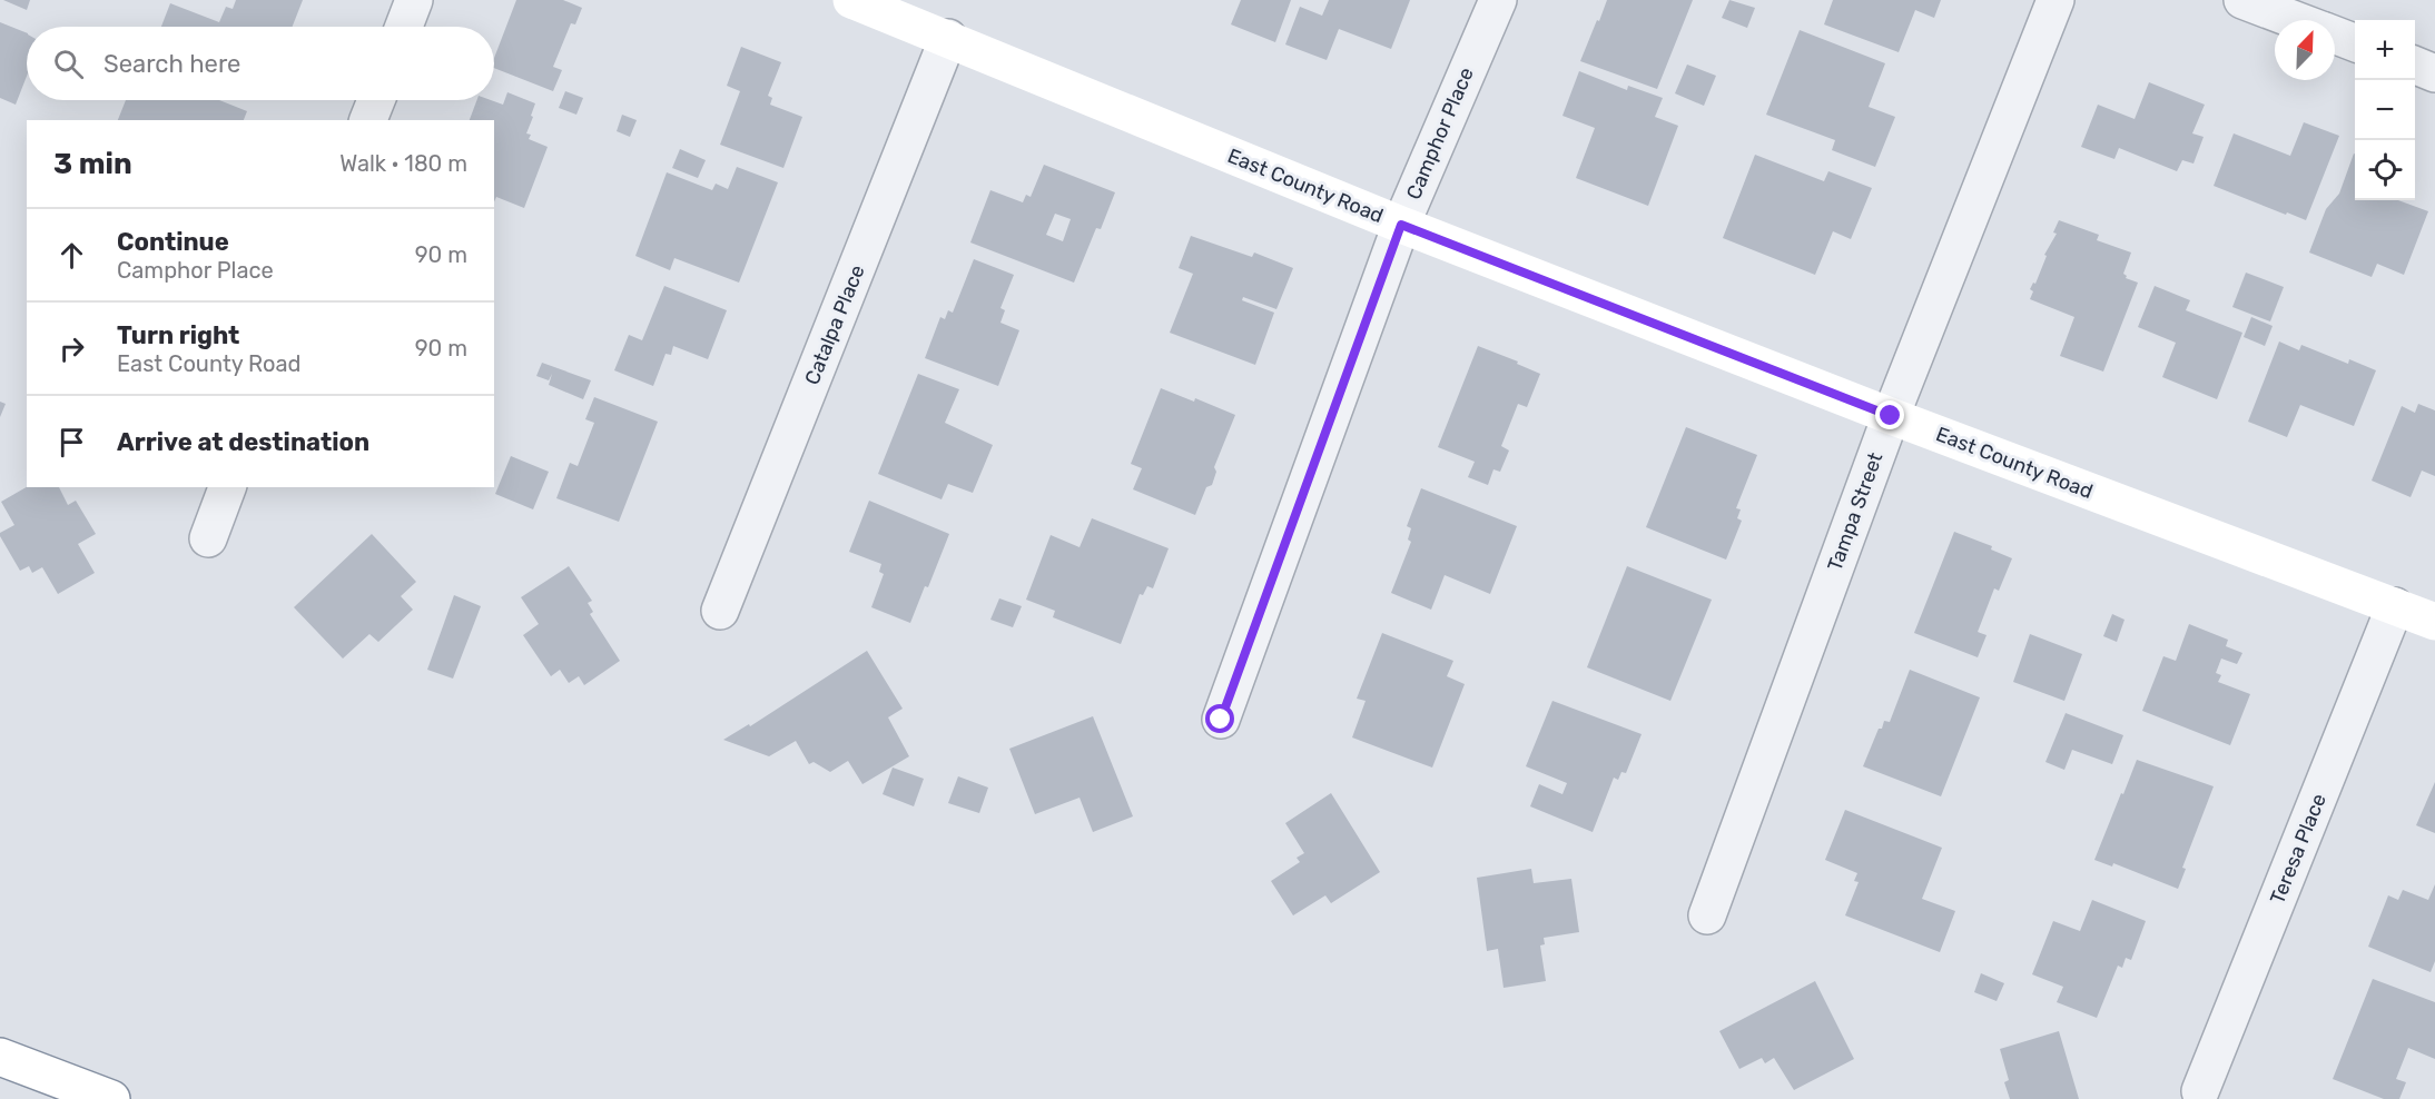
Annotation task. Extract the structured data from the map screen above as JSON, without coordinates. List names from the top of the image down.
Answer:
{
  "streets": {
    "main road": ["East County Road"],
    "street": [
      "Camphor Place",
      "Catalpa Place",
      "Tampa Street",
      "Teresa Place"
    ]
  },
  "crossings": [
    ["Camphor Place", "East County Road"],
    ["East County Road", "Catalpa Place"],
    ["East County Road", "Tampa Street"],
    ["East County Road", "Teresa Place"]
  ],
  "north": "top right",
  "page": {
    "map_buttons": ["+", "−"],
    "search": "Search here",
    "heading": ["3 min", "Walk · 180 m"],
    "list": [
      ["Continue", "Camphor Place", "90 m"],
      ["Turn right", "East County Road", "90 m"],
      "Arrive at destination"
    ]
  }
}
